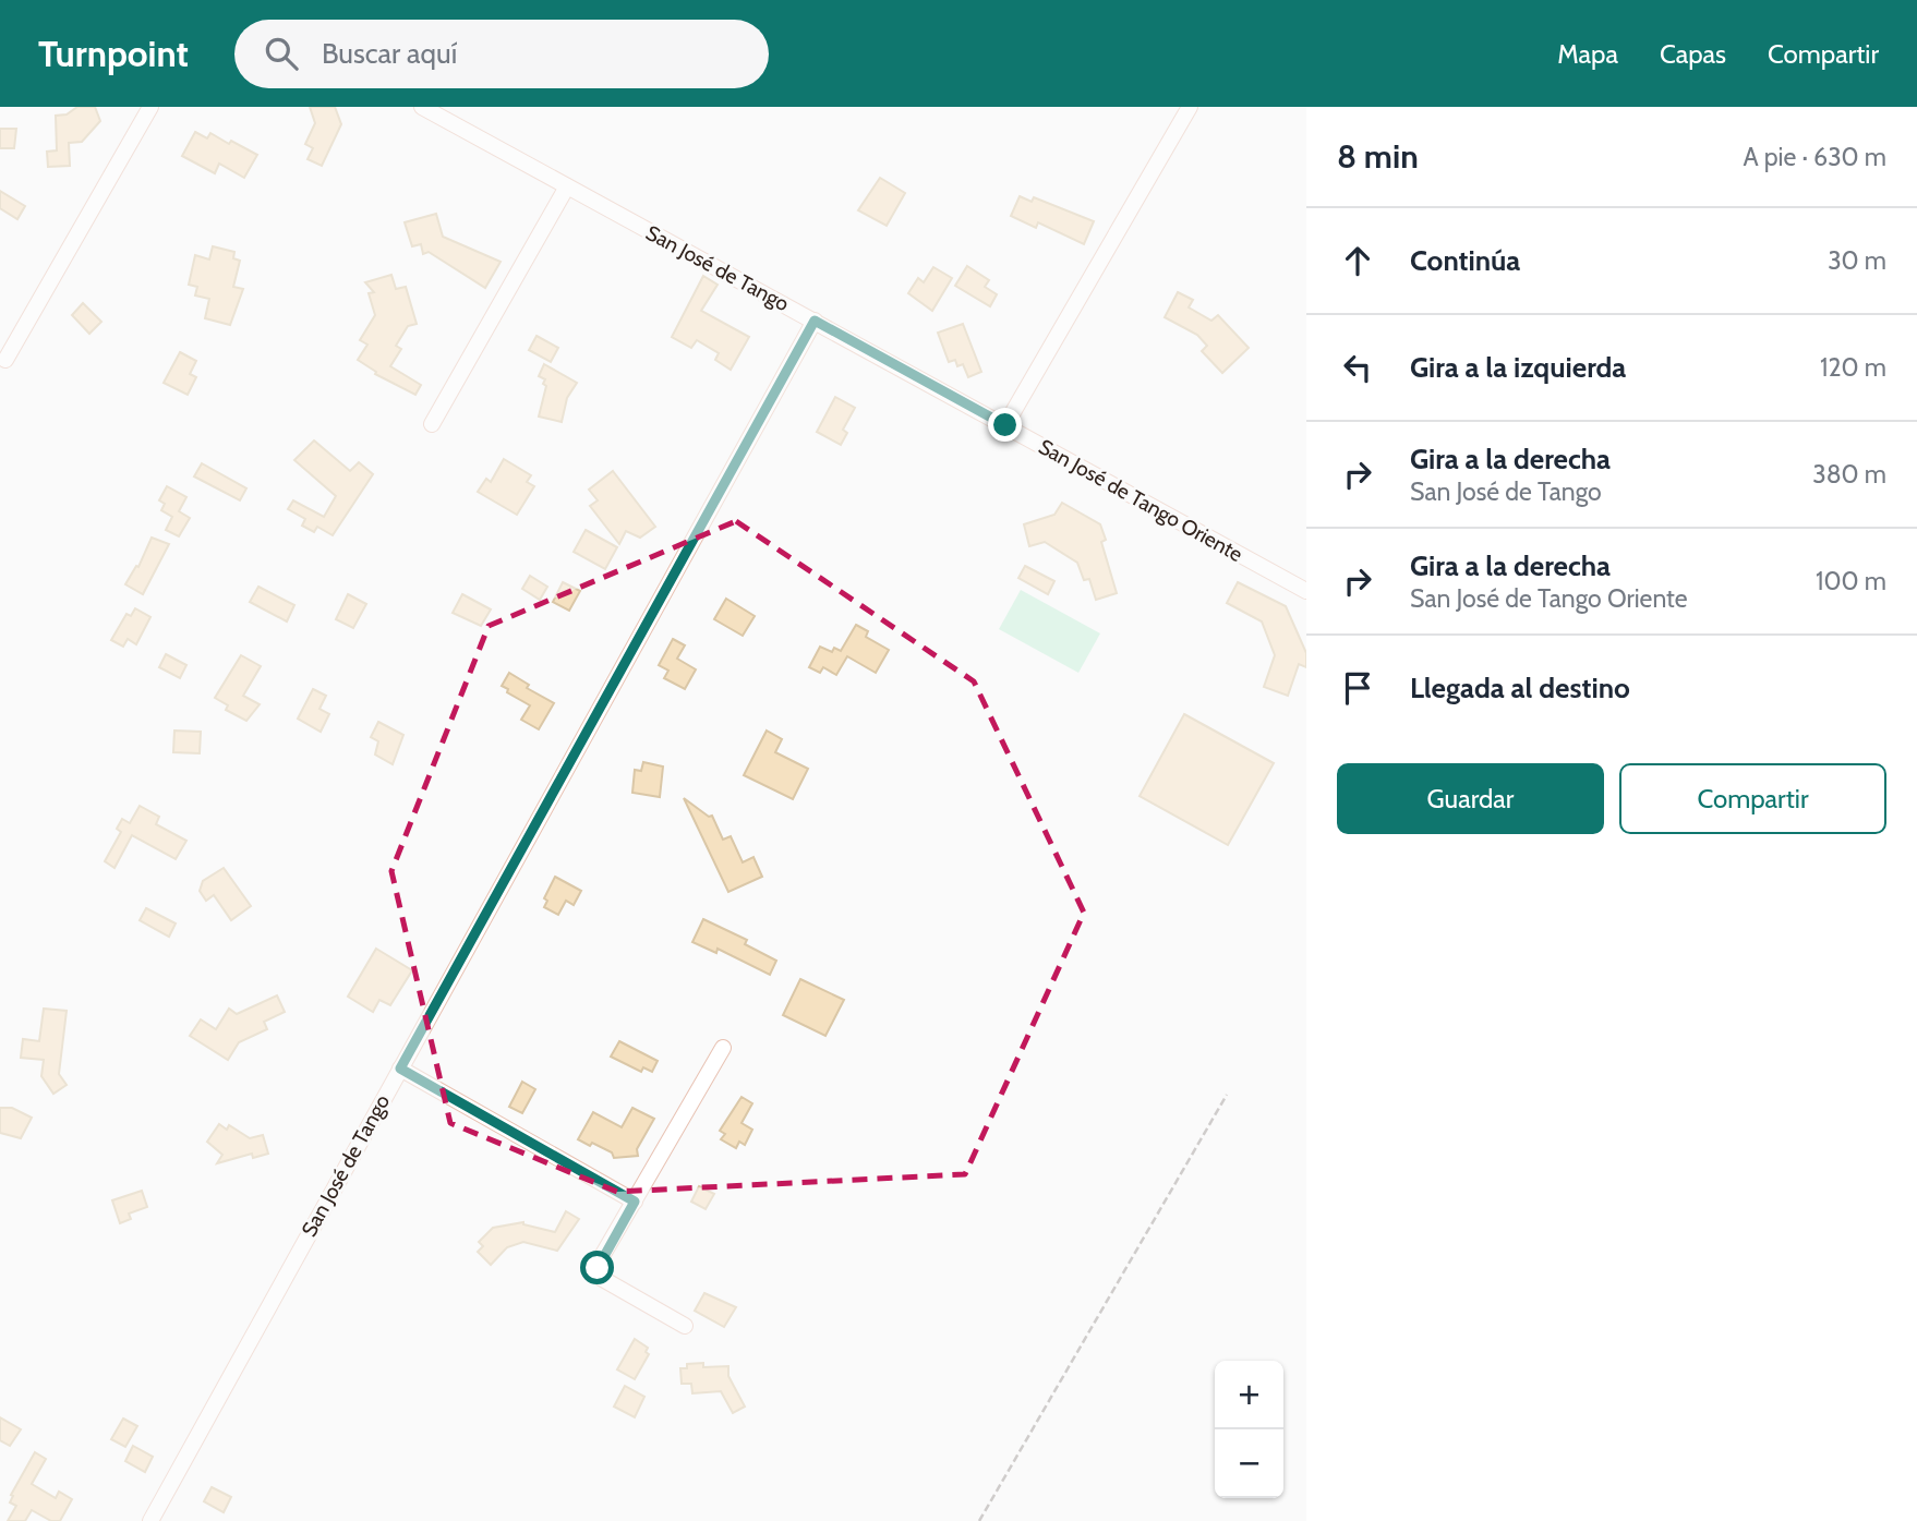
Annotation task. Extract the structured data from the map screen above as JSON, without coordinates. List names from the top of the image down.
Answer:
{
  "streets": {
    "street": ["San José de Tango", "San José de Tango Oriente"]
  },
  "crossings": [
    ["San José de Tango", "San José de Tango Oriente"]
  ],
  "page": {
    "header": "Turnpoint",
    "search": "Buscar aquí",
    "nav": ["Mapa", "Capas", "Compartir"],
    "heading": ["8 min", "A pie · 630 m"],
    "list": [
      ["Continúa", "30 m"],
      ["Gira a la izquierda", "120 m"],
      ["Gira a la derecha", "San José de Tango", "380 m"],
      ["Gira a la derecha", "San José de Tango Oriente", "100 m"],
      "Llegada al destino"
    ],
    "buttons": ["Guardar", "Compartir"],
    "map_buttons": ["+", "−"]
  }
}
